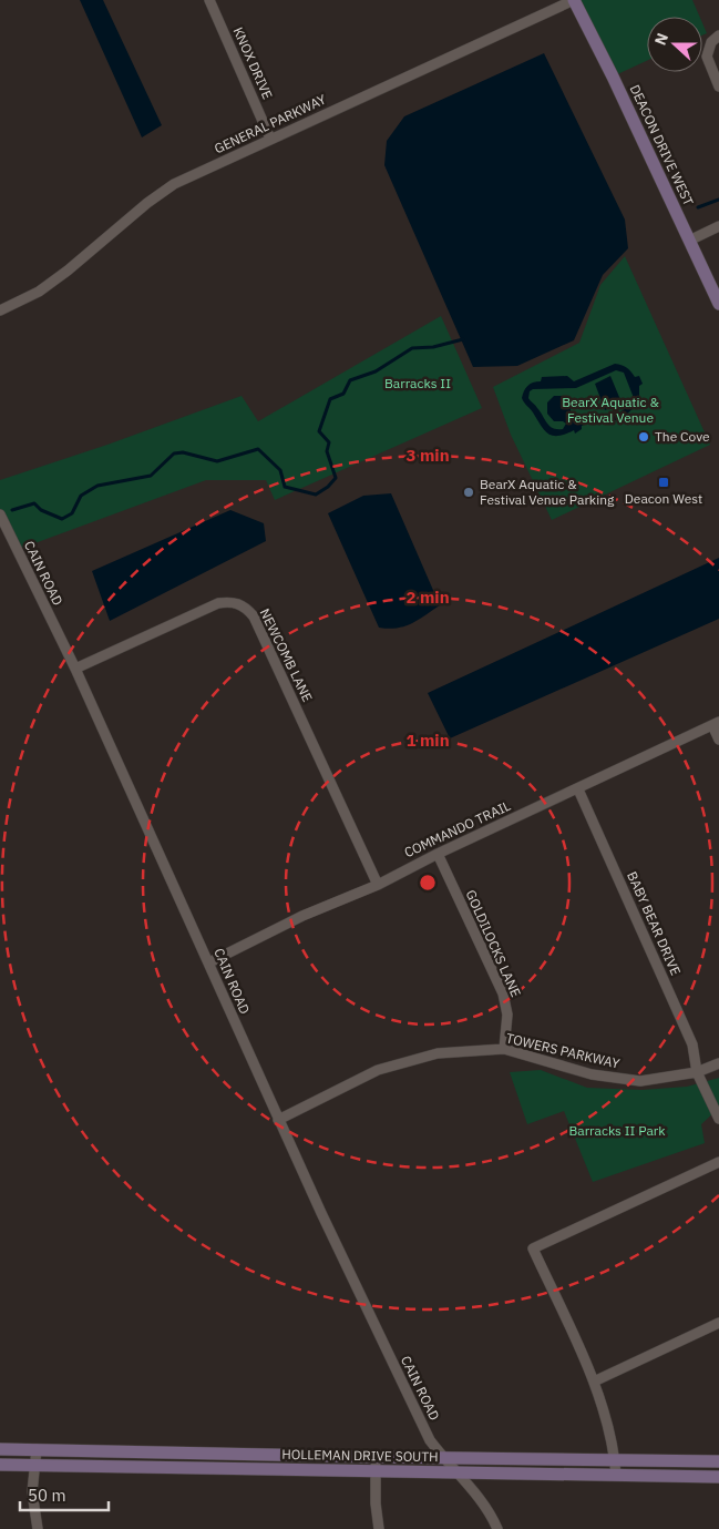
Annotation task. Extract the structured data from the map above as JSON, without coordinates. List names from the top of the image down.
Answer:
{
  "streets": {
    "street": [
      "KNOX DRIVE",
      "GENERAL PARKWAY",
      "DEACON DRIVE WEST",
      "CAIN ROAD",
      "NEWCOMB LANE",
      "COMMANDO TRAIL",
      "BABY BEAR DRIVE",
      "GOLDILOCKS LANE",
      "TOWERS PARKWAY",
      "HOLLEMAN DRIVE SOUTH"
    ]
  },
  "crossings": [
    ["KNOX DRIVE", "GENERAL PARKWAY"],
    ["GENERAL PARKWAY", "DEACON DRIVE WEST"],
    ["CAIN ROAD", "NEWCOMB LANE"],
    ["CAIN ROAD", "COMMANDO TRAIL"],
    ["CAIN ROAD", "TOWERS PARKWAY"],
    ["CAIN ROAD", "HOLLEMAN DRIVE SOUTH"],
    ["NEWCOMB LANE", "COMMANDO TRAIL"],
    ["COMMANDO TRAIL", "BABY BEAR DRIVE"],
    ["COMMANDO TRAIL", "GOLDILOCKS LANE"],
    ["BABY BEAR DRIVE", "TOWERS PARKWAY"],
    ["GOLDILOCKS LANE", "TOWERS PARKWAY"]
  ],
  "parks": ["Barracks II", "BearX Aquatic & Festival Venue", "Barracks II Park"],
  "places": {
    "other": ["The Cove", "BearX Aquatic & Festival Venue Parking"],
    "transit": ["Deacon West"]
  },
  "scale_bar": "50 m",
  "north": "left",
  "rings": ["3 min", "2 min", "1 min"]
}
